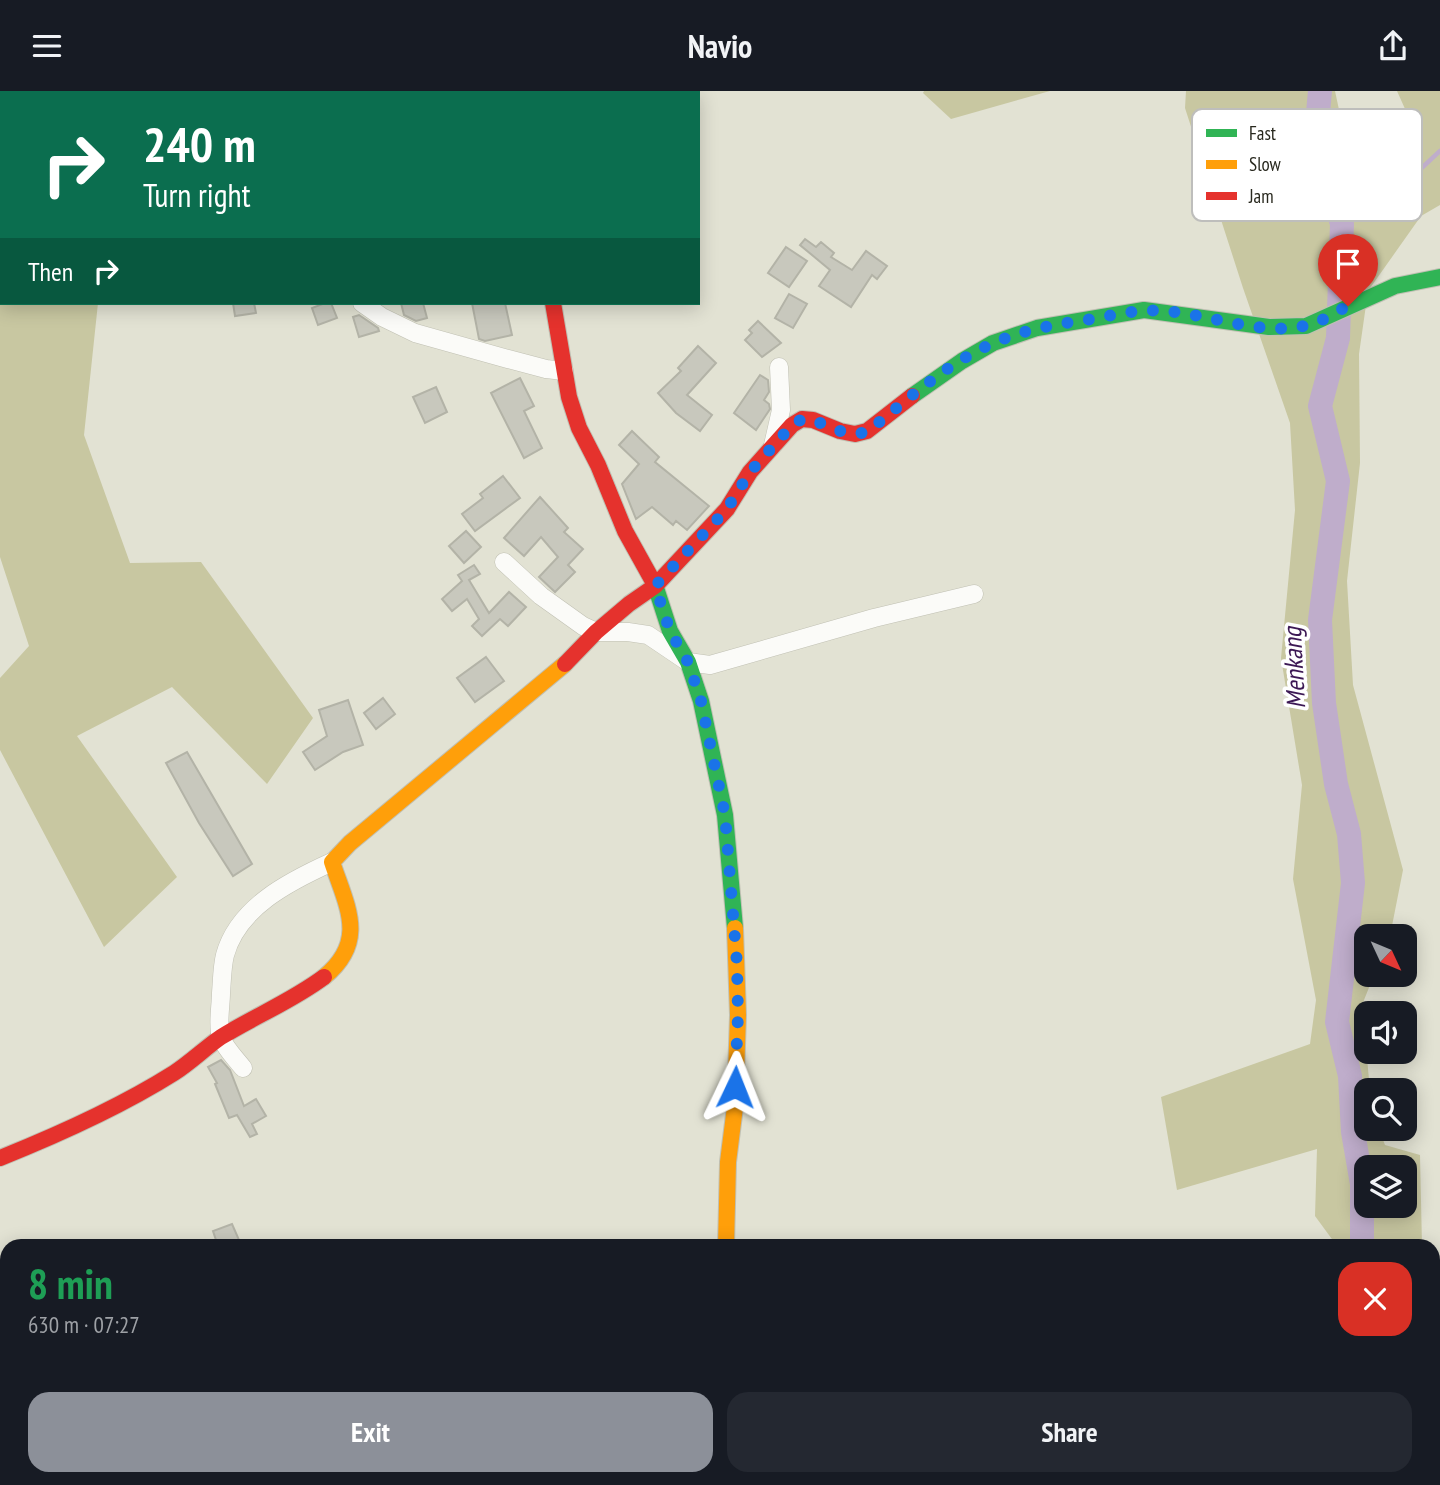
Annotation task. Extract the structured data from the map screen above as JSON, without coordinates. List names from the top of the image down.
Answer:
{
  "water": ["Menkang"],
  "legend": ["Fast", "Slow", "Jam"],
  "north": "bottom right",
  "page": {
    "header": "Navio",
    "turn": ["240 m", "Turn right"],
    "then": "Then",
    "heading": ["8 min", "630 m · 07:27"],
    "buttons": ["Exit", "Share"]
  }
}
